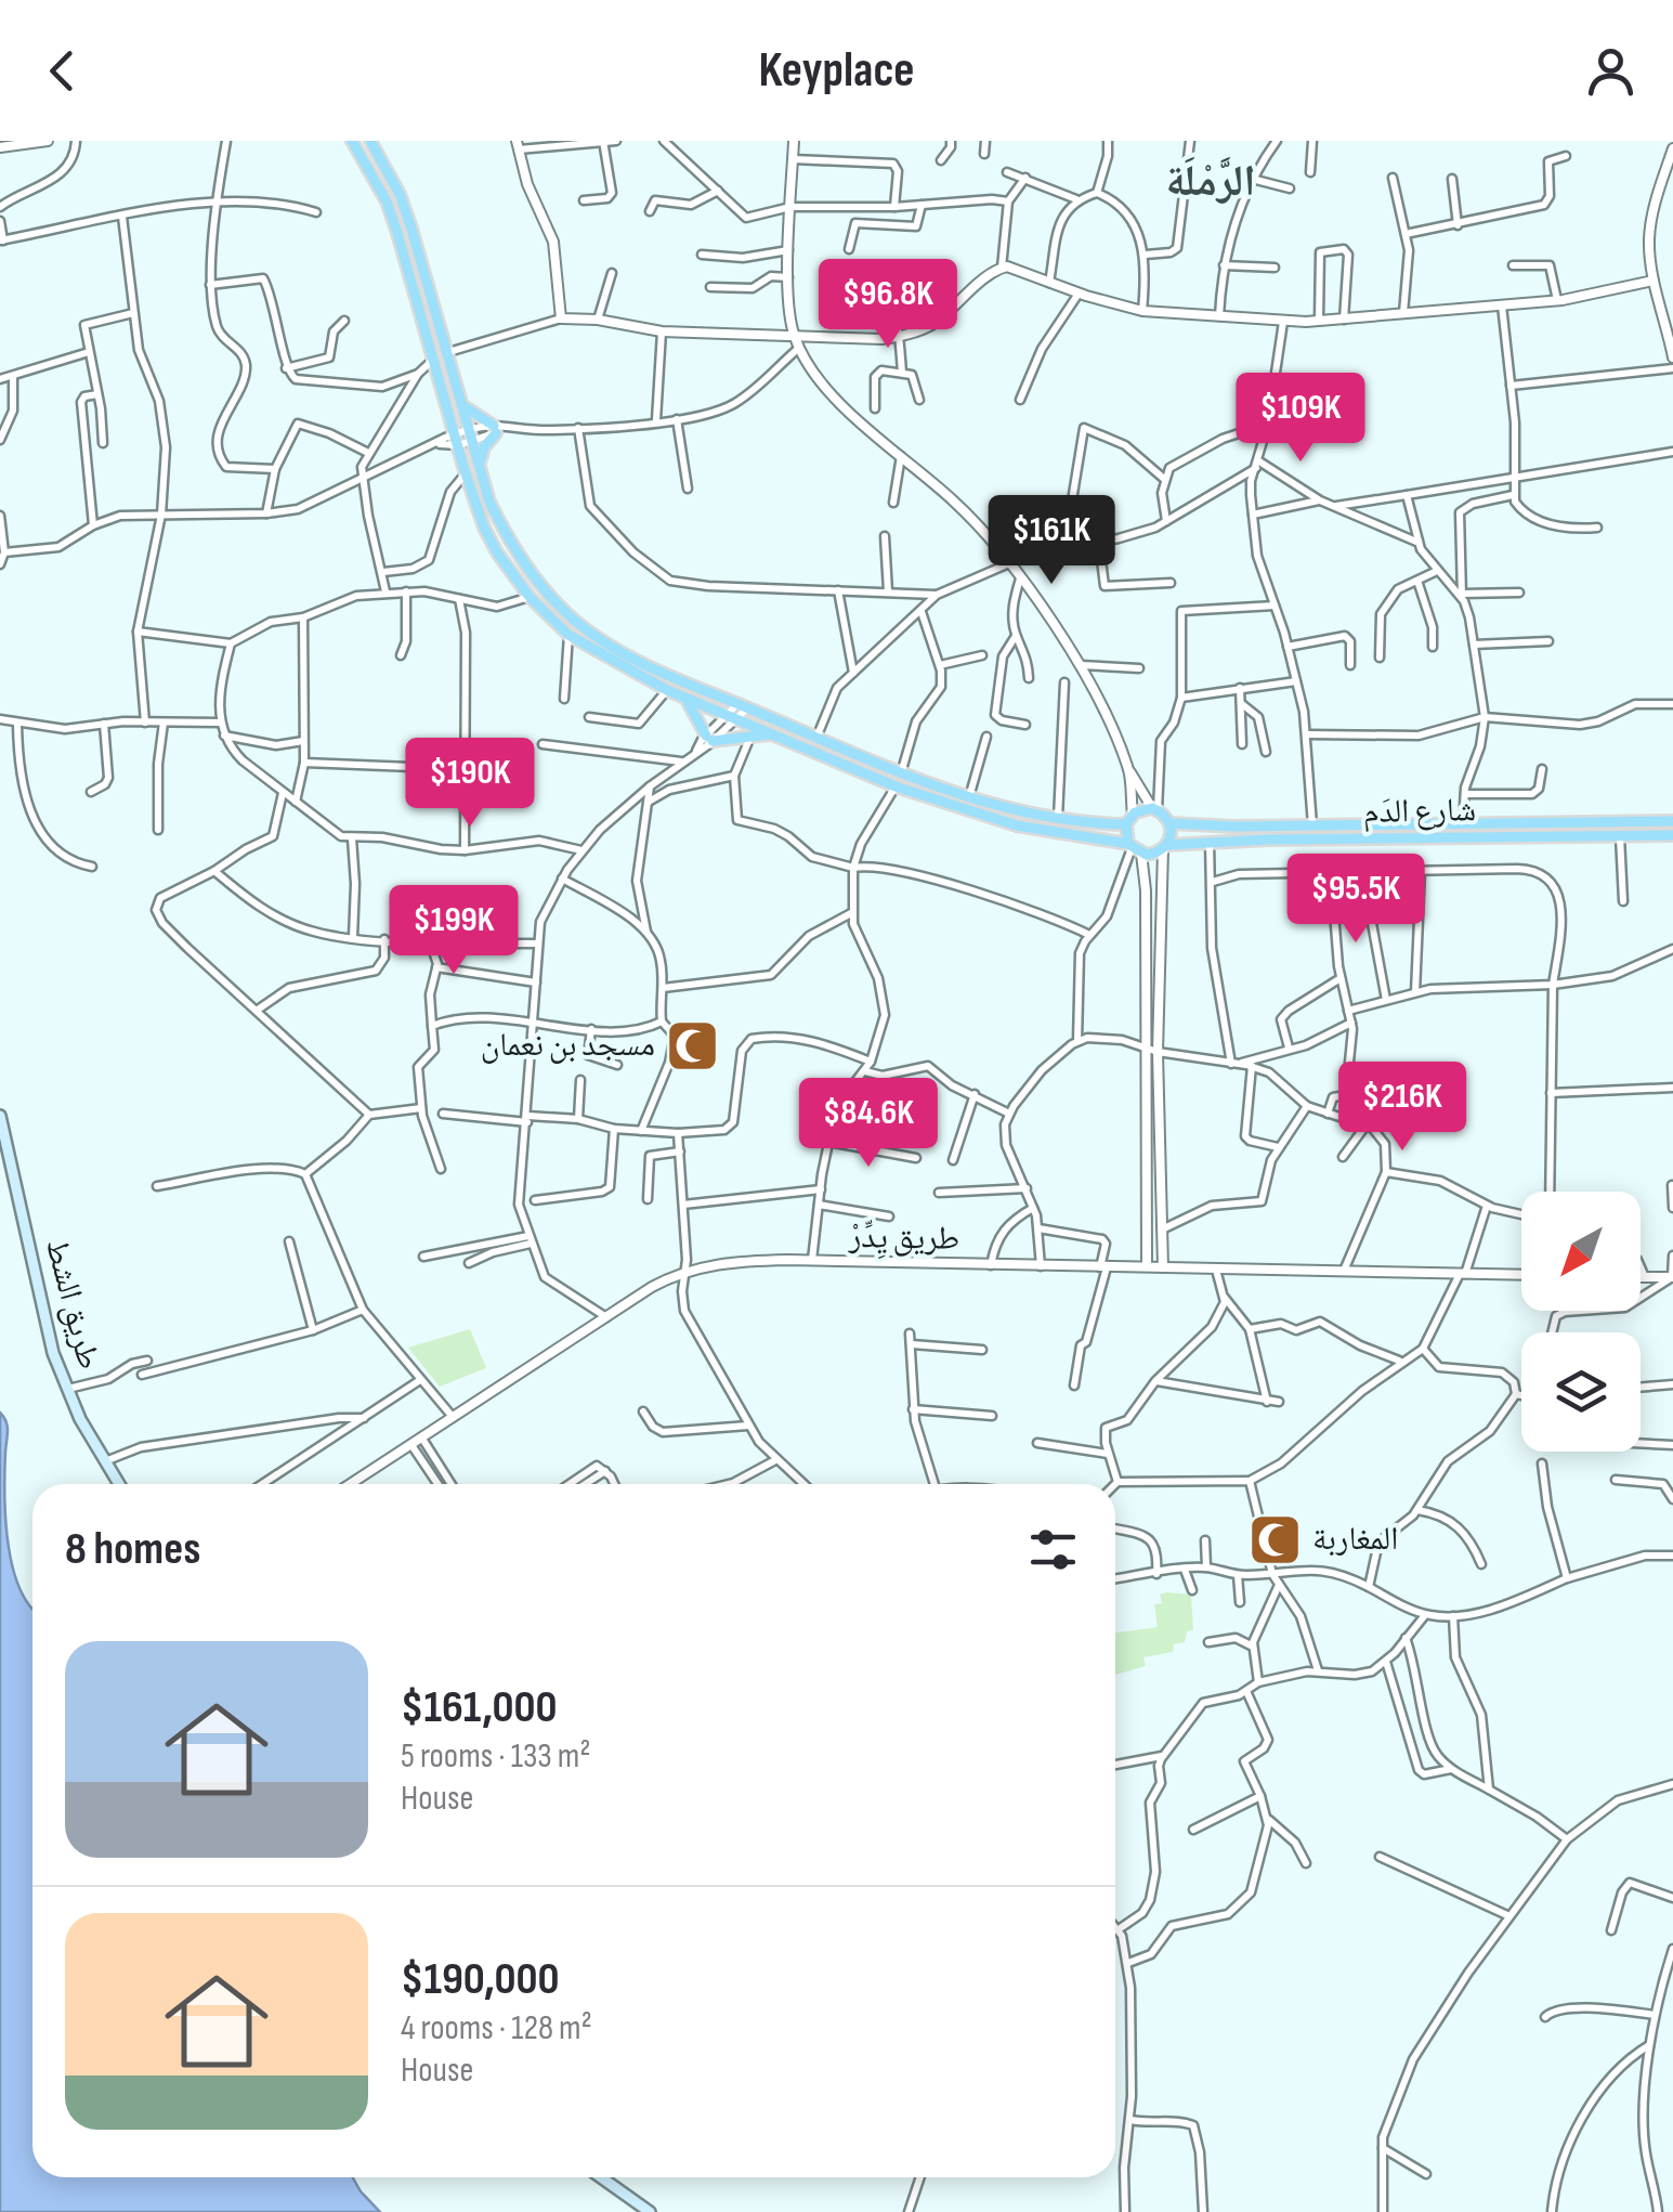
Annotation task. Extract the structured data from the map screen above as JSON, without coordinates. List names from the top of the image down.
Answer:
{
  "streets": {
    "main road": ["شارع الدَم", "طريق الشط"],
    "street": ["طريق يِدِّرْ"]
  },
  "districts": ["الرَّمْلَة"],
  "places": {
    "mosque": ["مسجد بن نعمان", "المغاربة"]
  },
  "north": "bottom left",
  "page": {
    "header": "Keyplace",
    "price": [
      "$96.8K",
      "$109K",
      "$161K",
      "$190K",
      "$95.5K",
      "$199K",
      "$216K",
      "$84.6K"
    ],
    "heading": "8 homes",
    "list": [
      {
        "name": "$161,000",
        "note": "5 rooms · 133 m² · House"
      },
      {
        "name": "$190,000",
        "note": "4 rooms · 128 m² · House"
      }
    ]
  }
}
